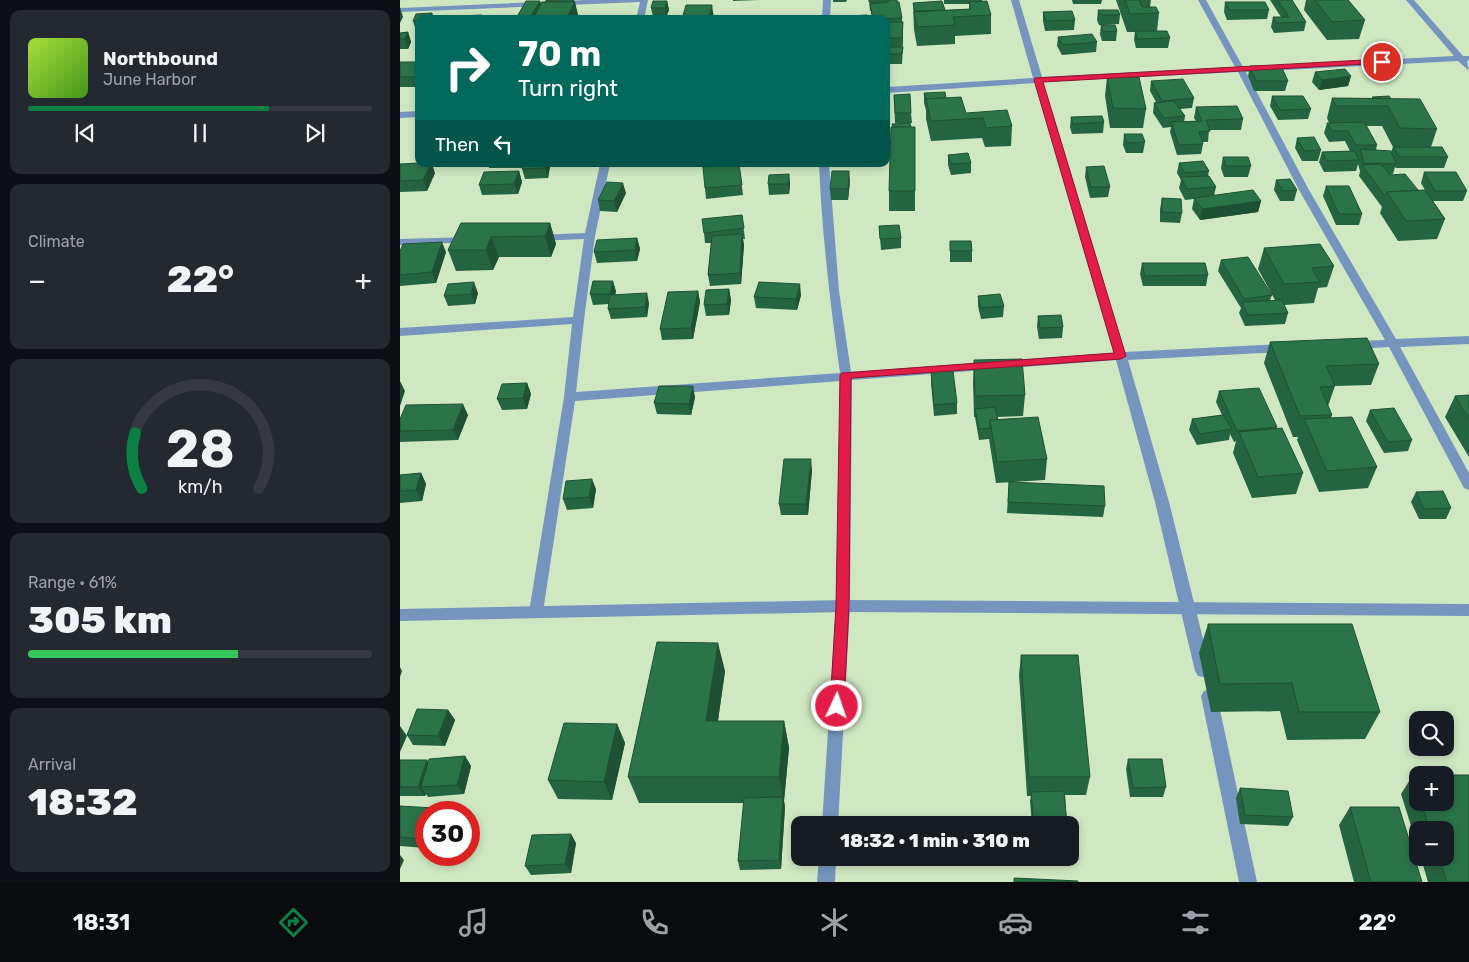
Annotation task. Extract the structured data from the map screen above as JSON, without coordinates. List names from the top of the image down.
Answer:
{
  "page": {
    "turn": ["70 m", "Turn right"],
    "song": ["Northbound", "June Harbor"],
    "then": "Then",
    "tile": [
      "Climate",
      ["Range · 61%", "305 km"],
      ["Arrival", "18:32"]
    ],
    "heat": ["−", "22°", "+"],
    "map_buttons": ["+", "−"],
    "limit": "30",
    "trip": "18:32 · 1 min · 310 m",
    "tabs": ["18:31", "22°"],
    "gauge": ["28", "km/h"]
  }
}
